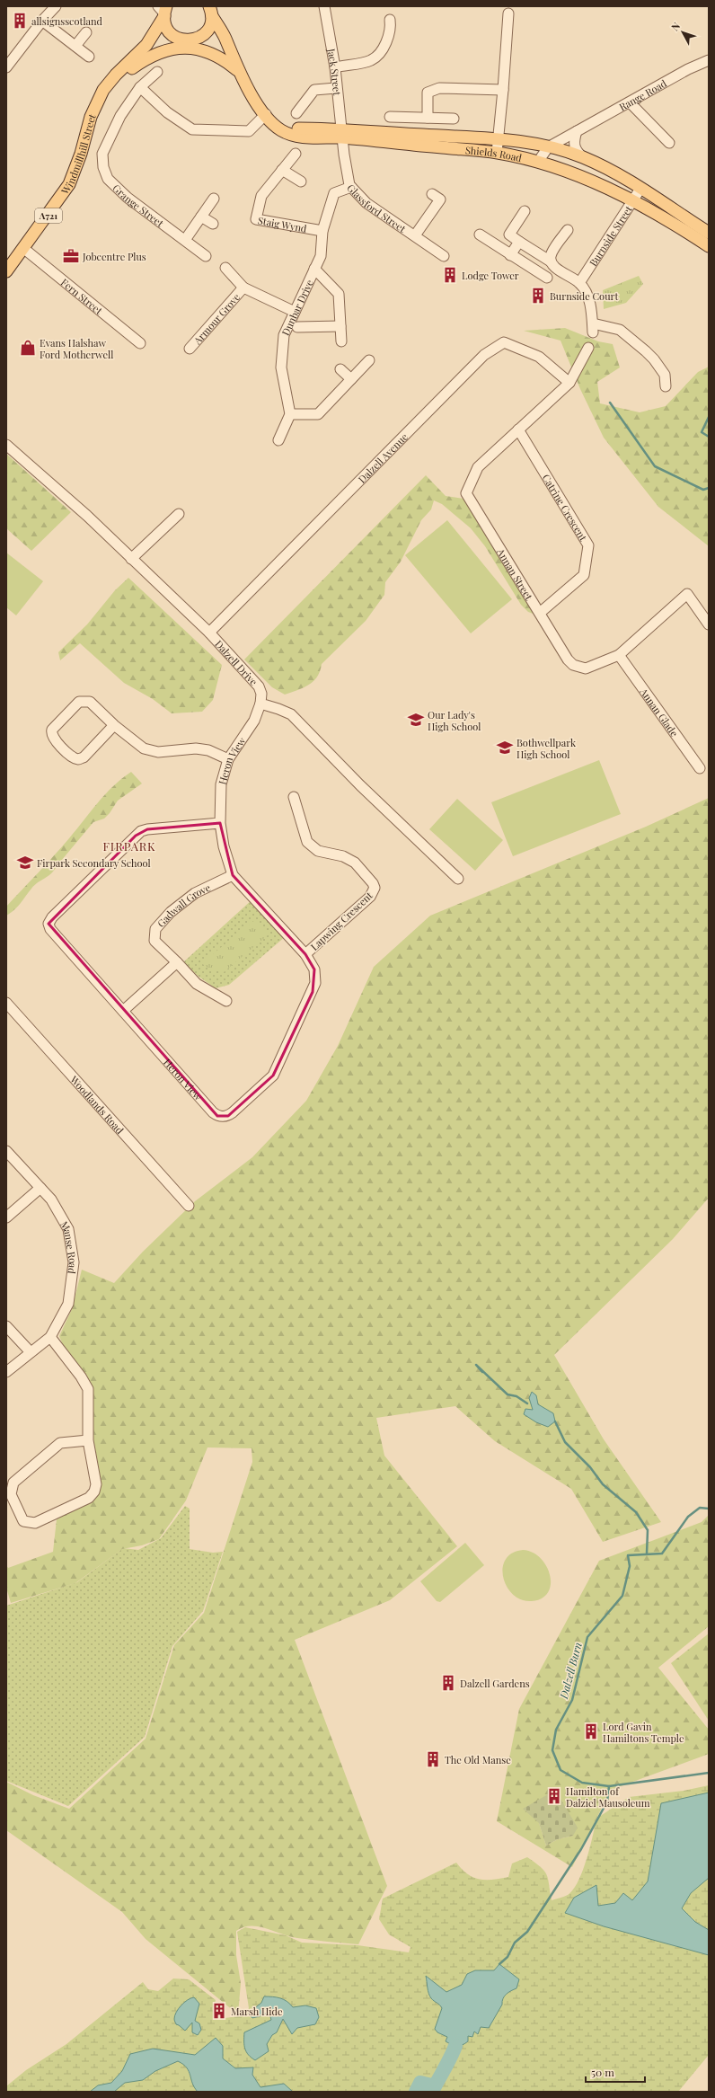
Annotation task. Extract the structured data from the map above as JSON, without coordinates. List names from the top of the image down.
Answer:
{
  "streets": {
    "main road": ["Windmillhill Street", "Shields Road", "A721"],
    "street": [
      "Jack Street",
      "Range Road",
      "Grange Street",
      "Glassford Street",
      "Staig Wynd",
      "Burnside Street",
      "Fern Street",
      "Dunbar Drive",
      "Armour Grove",
      "Dalzell Avenue",
      "Catrine Crescent",
      "Annan Street",
      "Dalzell Drive",
      "Annan Glade",
      "Heron View",
      "Gadwall Grove",
      "Lapwing Crescent",
      "Woodlands Road",
      "Manse Road"
    ]
  },
  "crossings": [
    ["Jack Street", "Shields Road"],
    ["Jack Street", "Glassford Street"],
    ["Range Road", "Shields Road"],
    ["Windmillhill Street", "Fern Street"],
    ["Shields Road", "Glassford Street"],
    ["Shields Road", "Burnside Street"],
    ["Glassford Street", "Dunbar Drive"],
    ["Staig Wynd", "Dunbar Drive"],
    ["Dunbar Drive", "Armour Grove"],
    ["Dalzell Avenue", "Annan Street"],
    ["Dalzell Avenue", "Dalzell Drive"],
    ["Catrine Crescent", "Annan Street"],
    ["Annan Street", "Annan Glade"],
    ["Dalzell Drive", "Heron View"],
    ["Heron View", "Gadwall Grove"],
    ["Heron View", "Lapwing Crescent"]
  ],
  "districts": ["FIRPARK"],
  "water": ["Dalzell Burn"],
  "places": {
    "building": [
      "allsignsscotland",
      "Lodge Tower",
      "Burnside Court",
      "Dalzell Gardens",
      "Lord Gavin Hamiltons Temple",
      "The Old Manse",
      "Hamilton of Dalziel Mausoleum",
      "Marsh Hide"
    ],
    "office": ["Jobcentre Plus"],
    "shop": ["Evans Halshaw Ford Motherwell"],
    "school or university": ["Our Lady's High School", "Bothwellpark High School", "Firpark Secondary School"]
  },
  "scale_bar": "50 m",
  "north": "top left"
}
